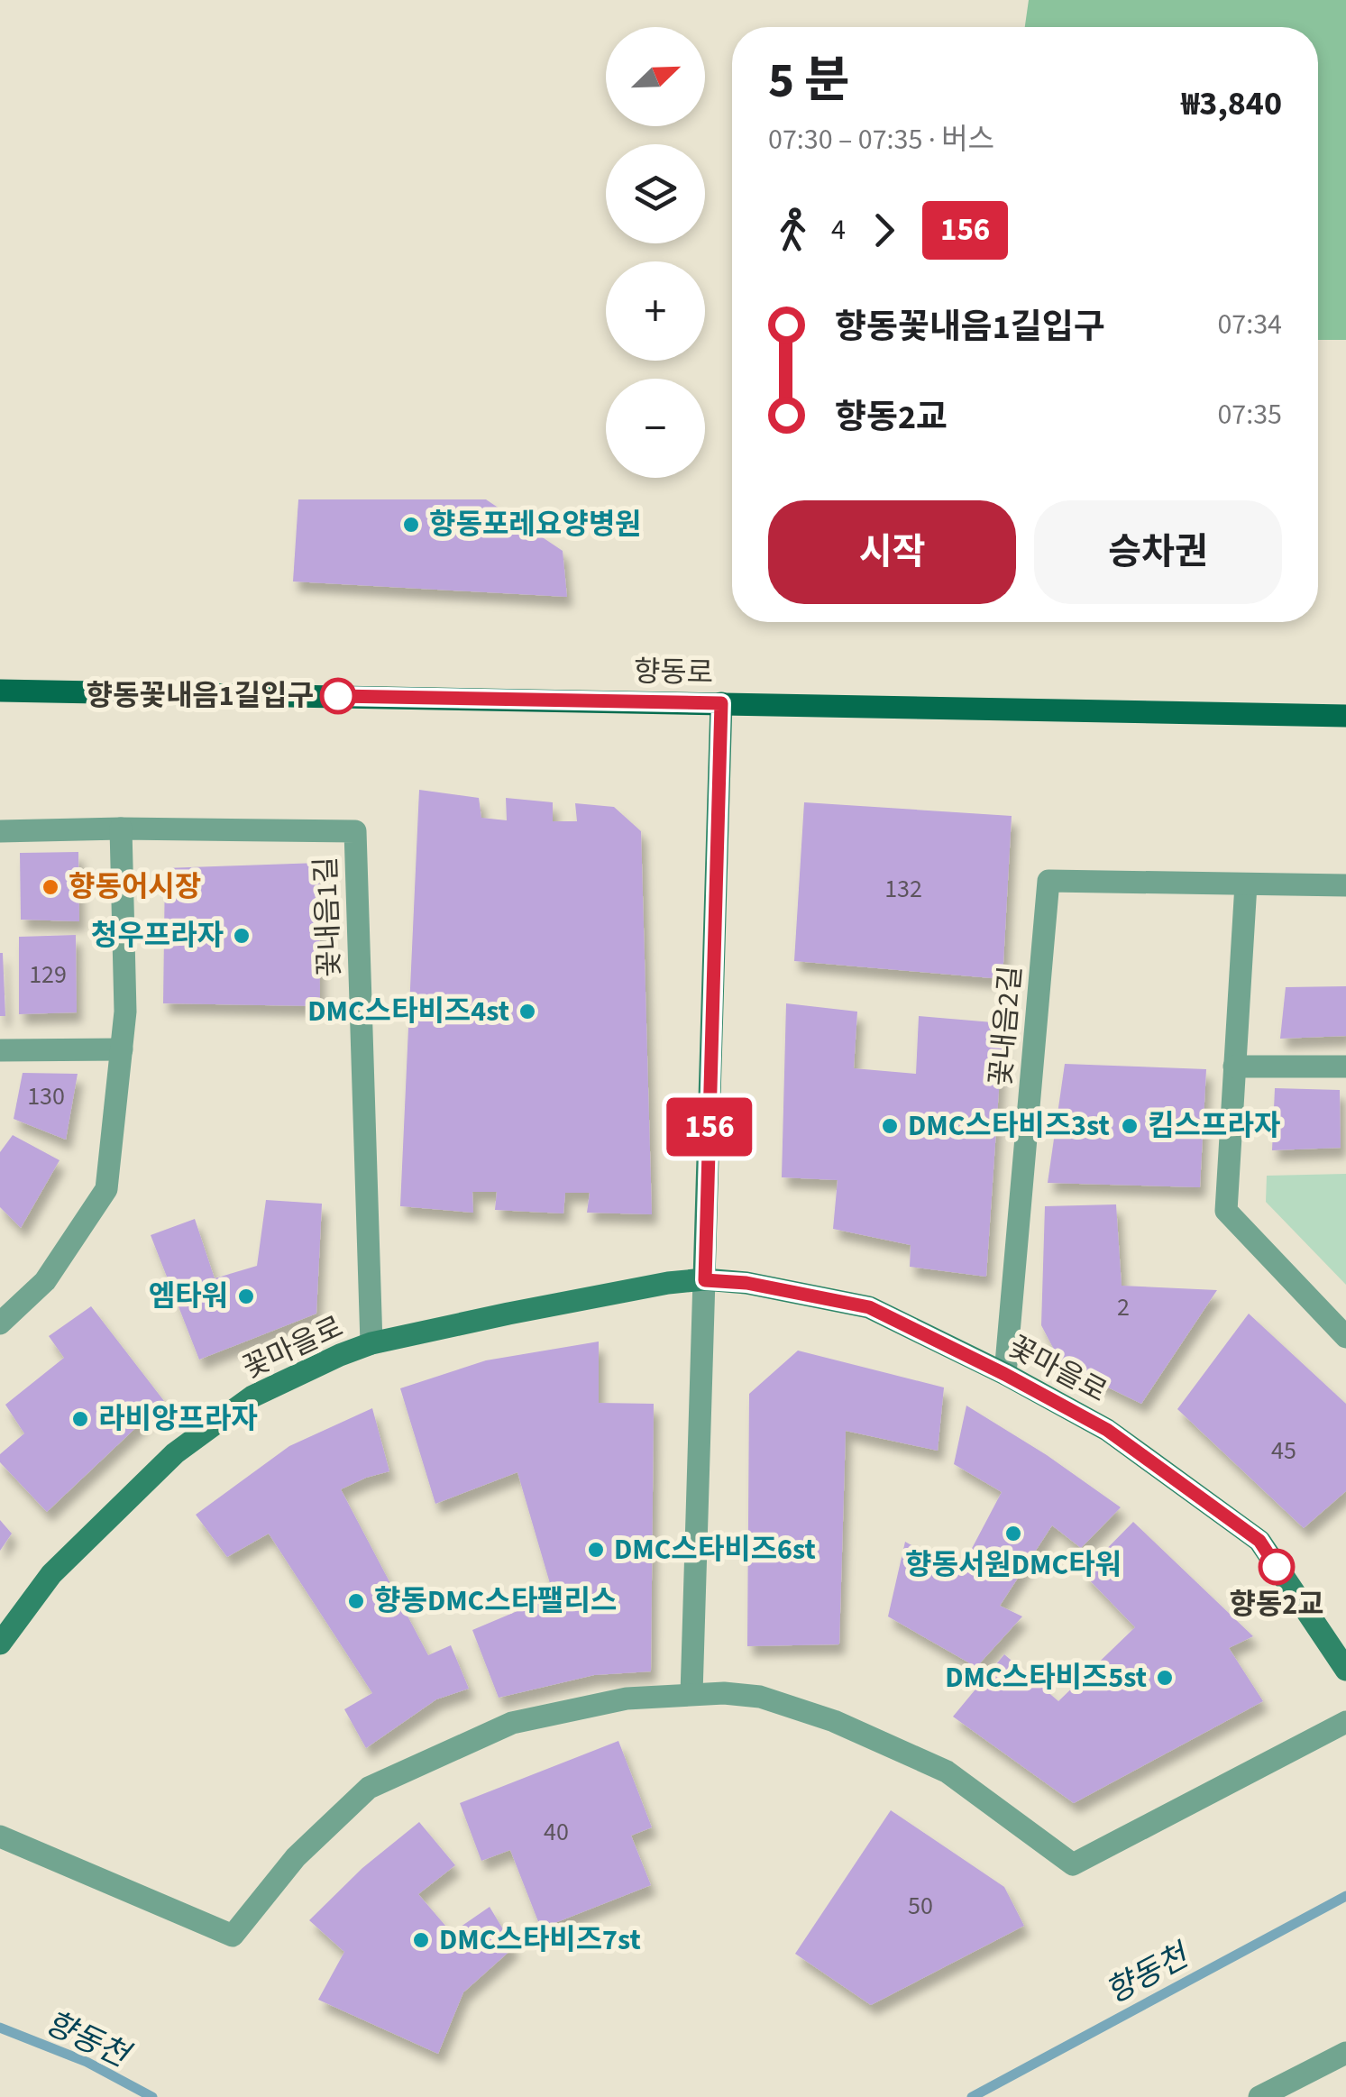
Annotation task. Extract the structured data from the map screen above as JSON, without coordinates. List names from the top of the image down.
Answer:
{
  "streets": {
    "main road": ["향동로"],
    "street": ["꽃내음1길", "꽃내음2길", "꽃마을로"]
  },
  "crossings": [
    ["꽃내음1길", "꽃마을로"],
    ["꽃내음2길", "꽃마을로"]
  ],
  "water": ["향동천"],
  "places": [
    "향동포레요양병원",
    "향동꽃내음1길입구",
    "향동어시장",
    "청우프라자",
    "DMC스타비즈4st",
    "DMC스타비즈3st",
    "킴스프라자",
    "엠타워",
    "라비앙프라자",
    "향동서원DMC타워",
    "DMC스타비즈6st",
    "향동2교",
    "향동DMC스타팰리스",
    "DMC스타비즈5st",
    "DMC스타비즈7st"
  ],
  "lines": ["bus line 156"],
  "house_numbers": [
    "132",
    "129",
    "130",
    "2",
    "45",
    "40",
    "50"
  ],
  "north": "top right",
  "page": {
    "on_map": "156",
    "map_buttons": ["+", "−"],
    "heading": ["5 분", "07:30 – 07:35 · 버스", "₩3,840"],
    "legs": ["4", "156"],
    "list": [
      {
        "name": "향동꽃내음1길입구",
        "value": "07:34"
      },
      {
        "name": "향동2교",
        "value": "07:35"
      }
    ],
    "buttons": ["시작", "승차권"]
  }
}
